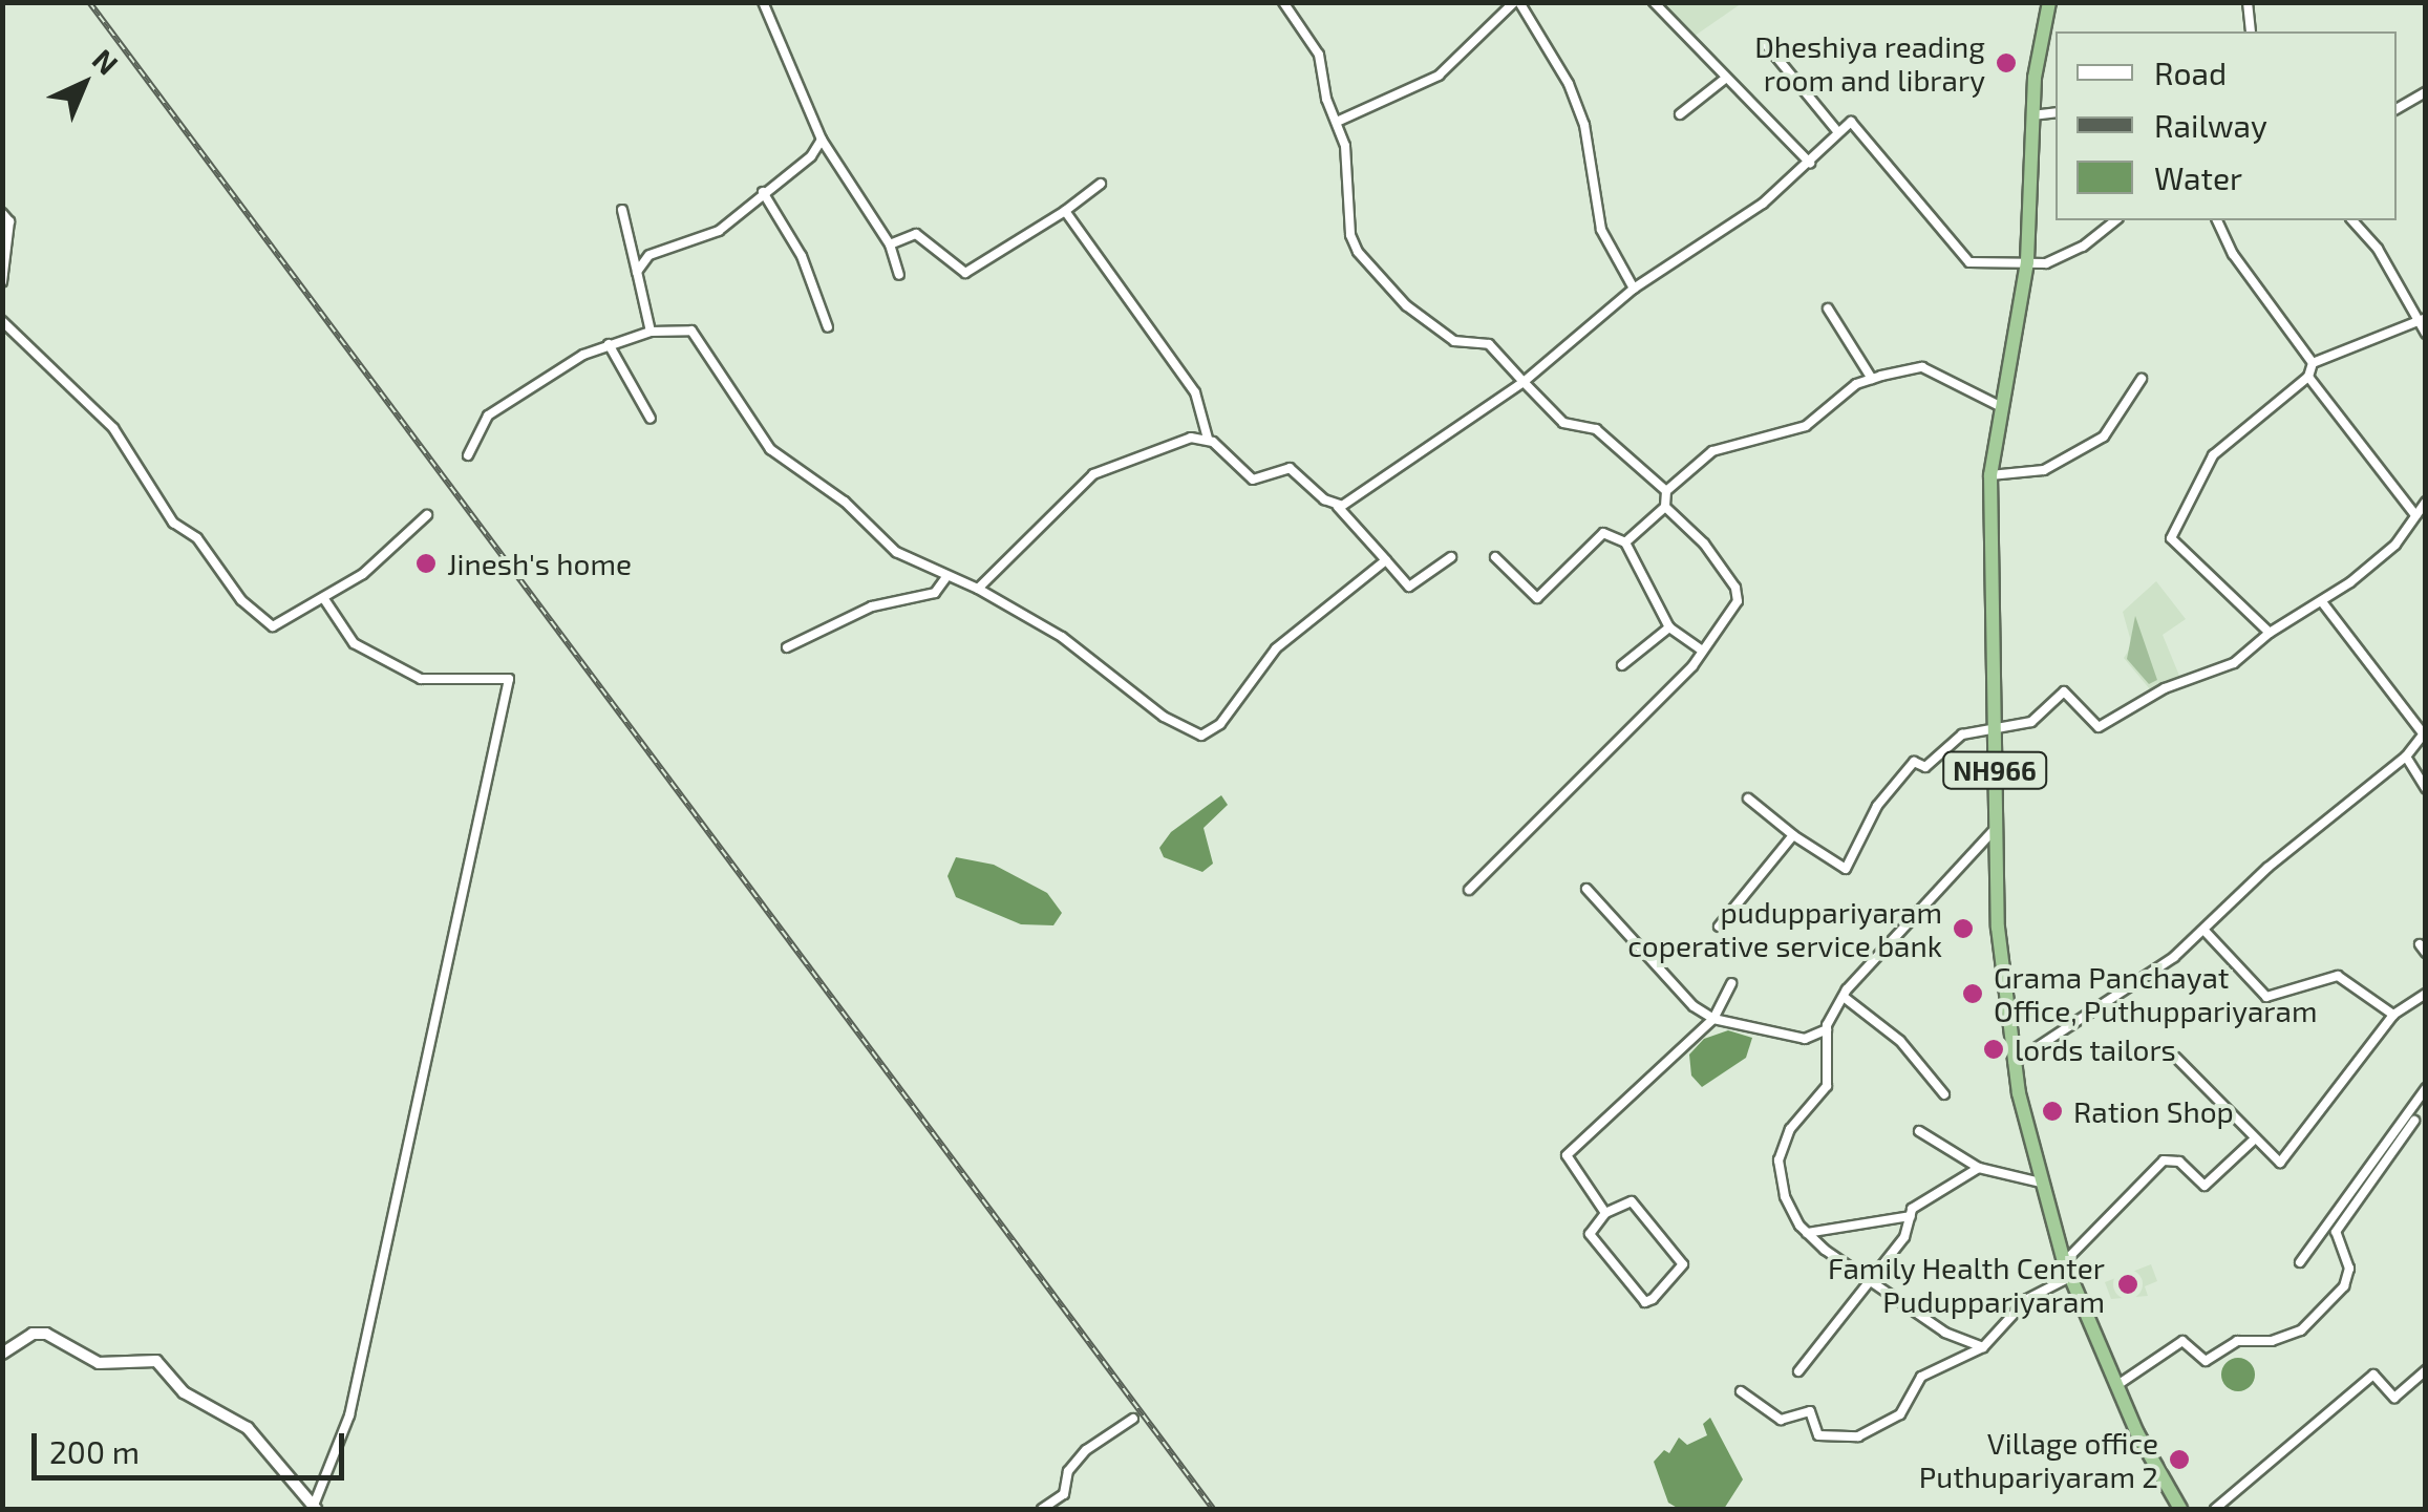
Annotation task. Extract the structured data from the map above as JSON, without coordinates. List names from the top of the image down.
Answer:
{
  "streets": {
    "highway": ["NH966"]
  },
  "places": [
    "Dheshiya reading room and library",
    "Jinesh's home",
    "puduppariyaram coperative service bank",
    "Grama Panchayat Office, Puthuppariyaram",
    "lords tailors",
    "Ration Shop",
    "Family Health Center Puduppariyaram",
    "Village office Puthupariyaram 2"
  ],
  "legend": ["Road", "Railway", "Water"],
  "scale_bar": "200 m",
  "north": "top right"
}
